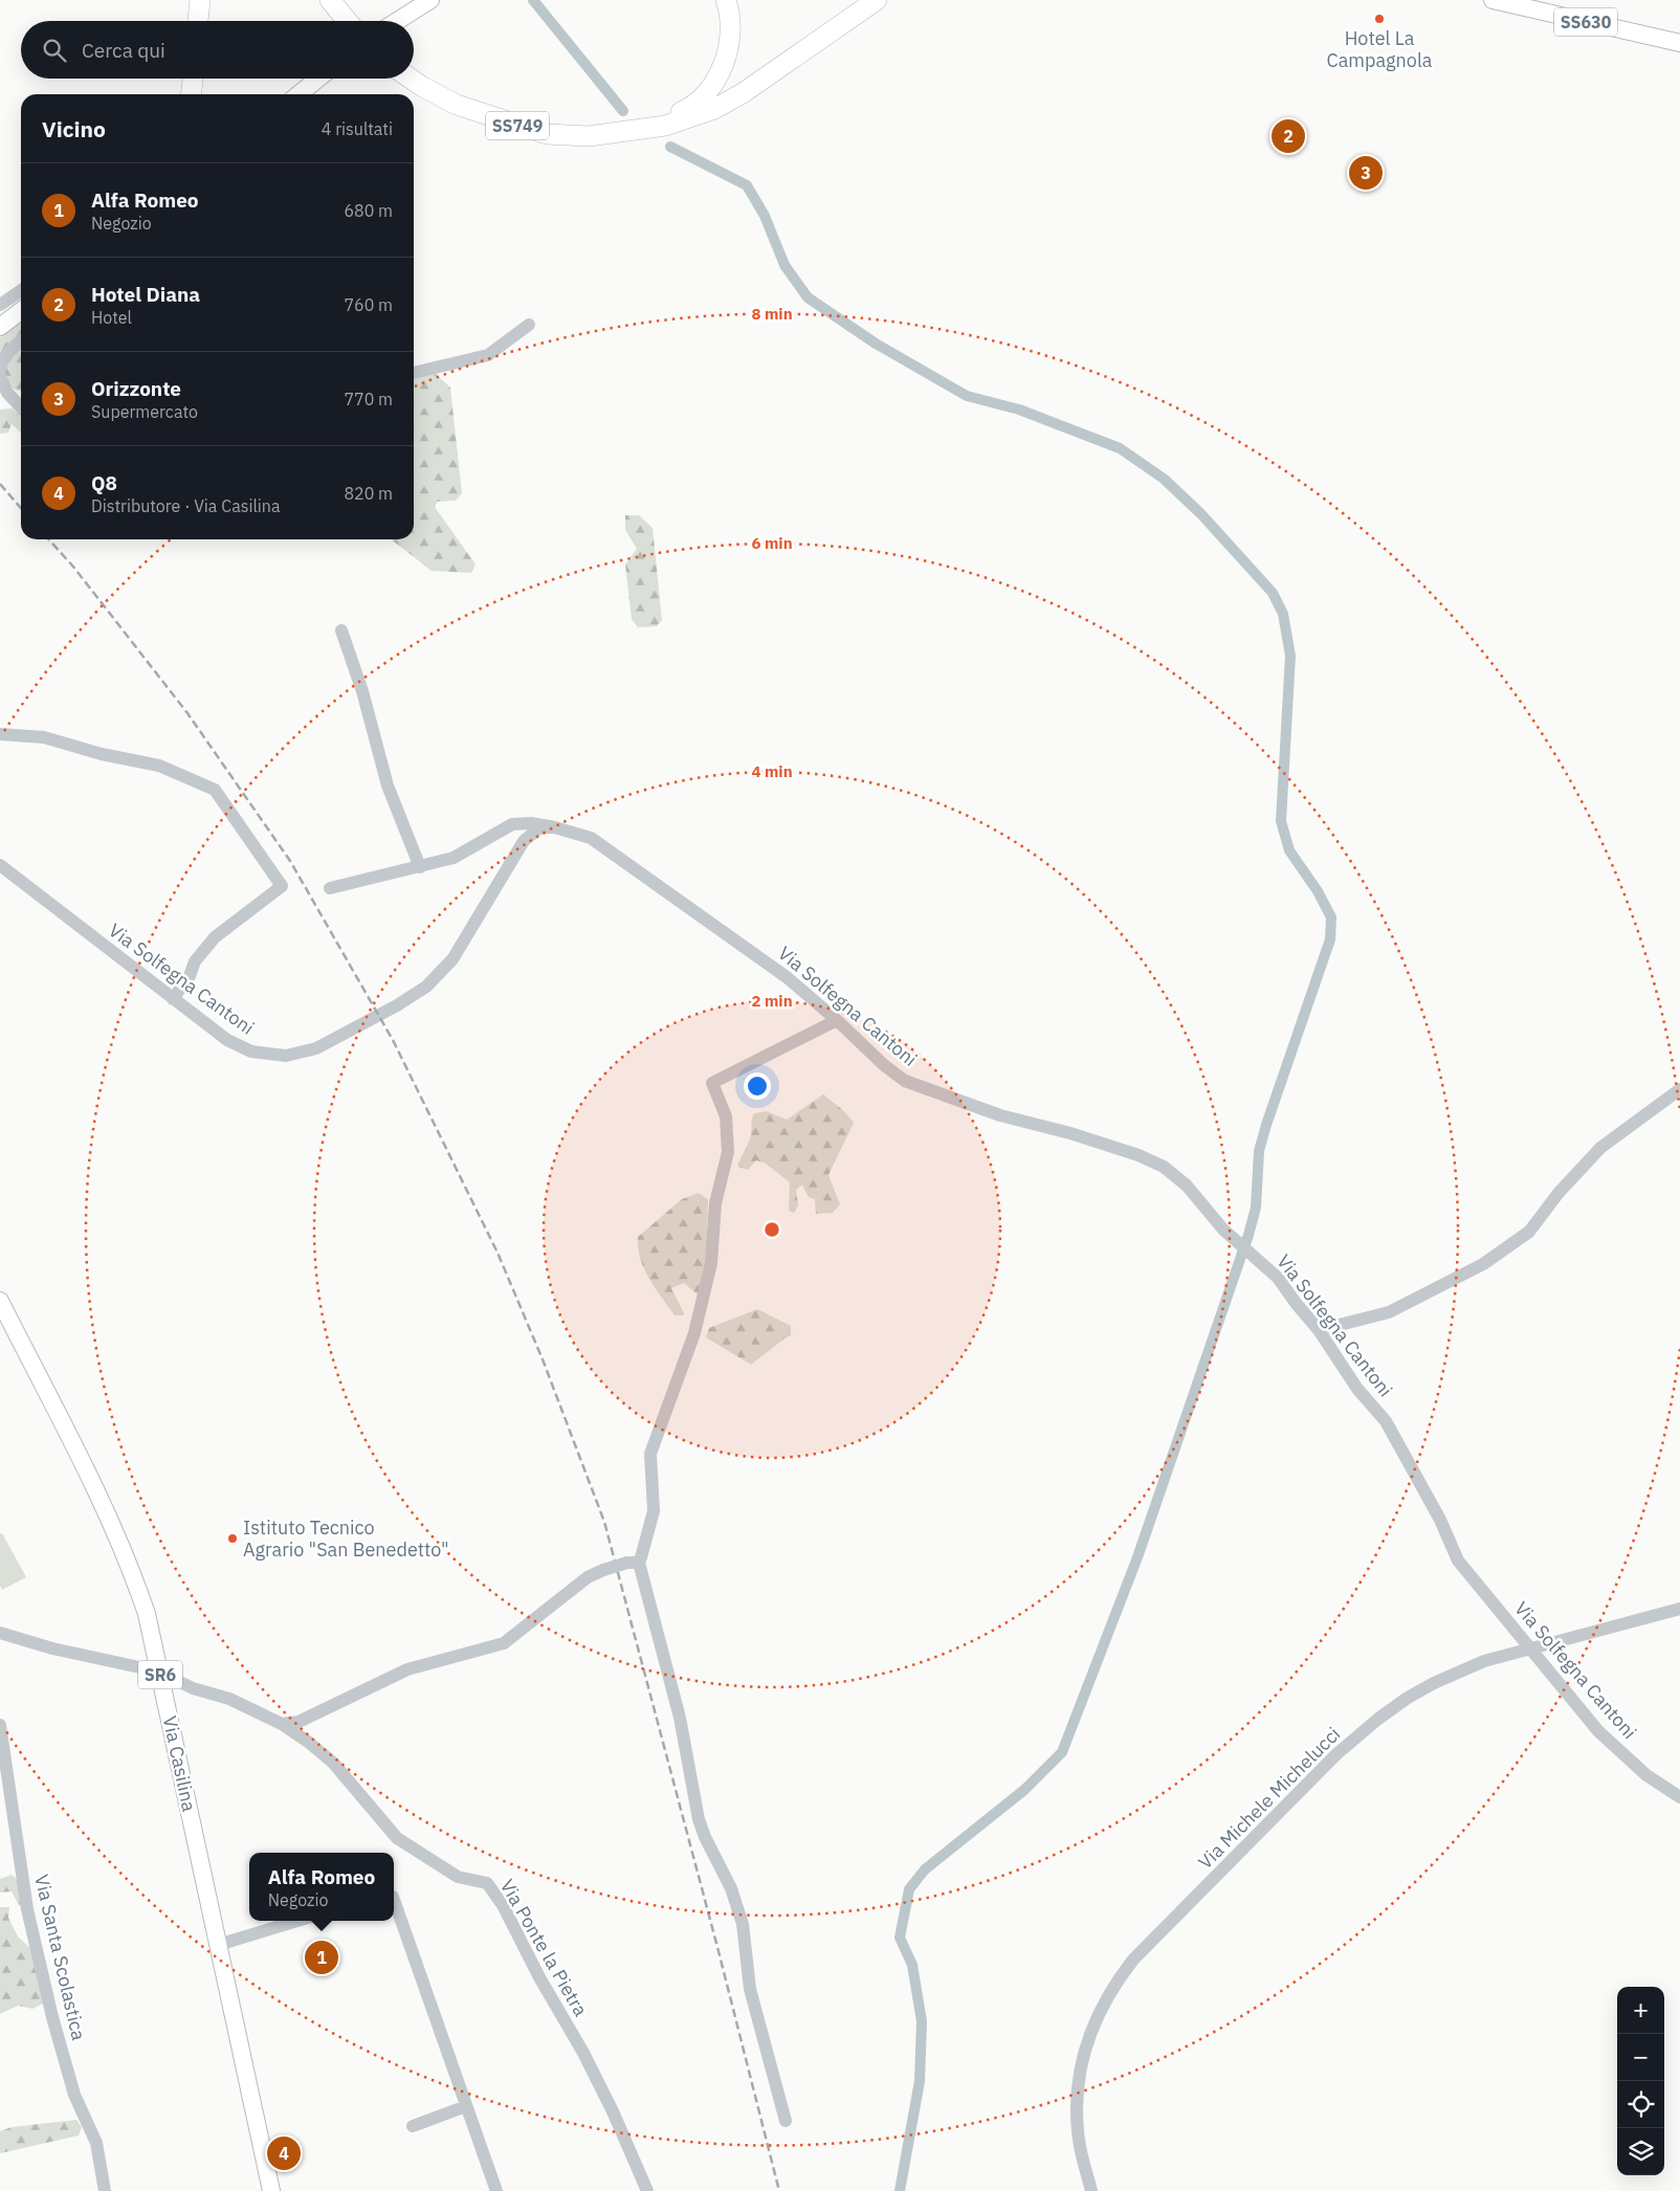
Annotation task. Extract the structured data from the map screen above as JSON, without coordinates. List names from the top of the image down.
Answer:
{
  "streets": {
    "highway": ["SS749"],
    "main road": ["SS630", "SR6", "Via Casilina"],
    "street": [
      "Via Solfegna Cantoni",
      "Via Michele Michelucci",
      "Via Ponte la Pietra",
      "Via Santa Scolastica"
    ]
  },
  "crossings": [
    ["Via Solfegna Cantoni", "Via Michele Michelucci"],
    ["Via Casilina", "Via Ponte la Pietra"]
  ],
  "places": ["Hotel La Campagnola", "Istituto Tecnico Agrario \"San Benedetto\""],
  "page": {
    "search": "Cerca qui",
    "heading": ["Vicino", "4 risultati"],
    "pins": [
      "2",
      "3",
      "1",
      "4"
    ],
    "list": [
      {
        "mark": "1",
        "name": "Alfa Romeo",
        "note": "Negozio",
        "value": "680 m"
      },
      {
        "mark": "2",
        "name": "Hotel Diana",
        "note": "Hotel",
        "value": "760 m"
      },
      {
        "mark": "3",
        "name": "Orizzonte",
        "note": "Supermercato",
        "value": "770 m"
      },
      {
        "mark": "4",
        "name": "Q8",
        "note": "Distributore · Via Casilina",
        "value": "820 m"
      }
    ],
    "popup": ["Alfa Romeo", "Negozio"],
    "map_buttons": ["+", "−"]
  },
  "rings": [
    "8 min",
    "6 min",
    "4 min",
    "2 min"
  ]
}
